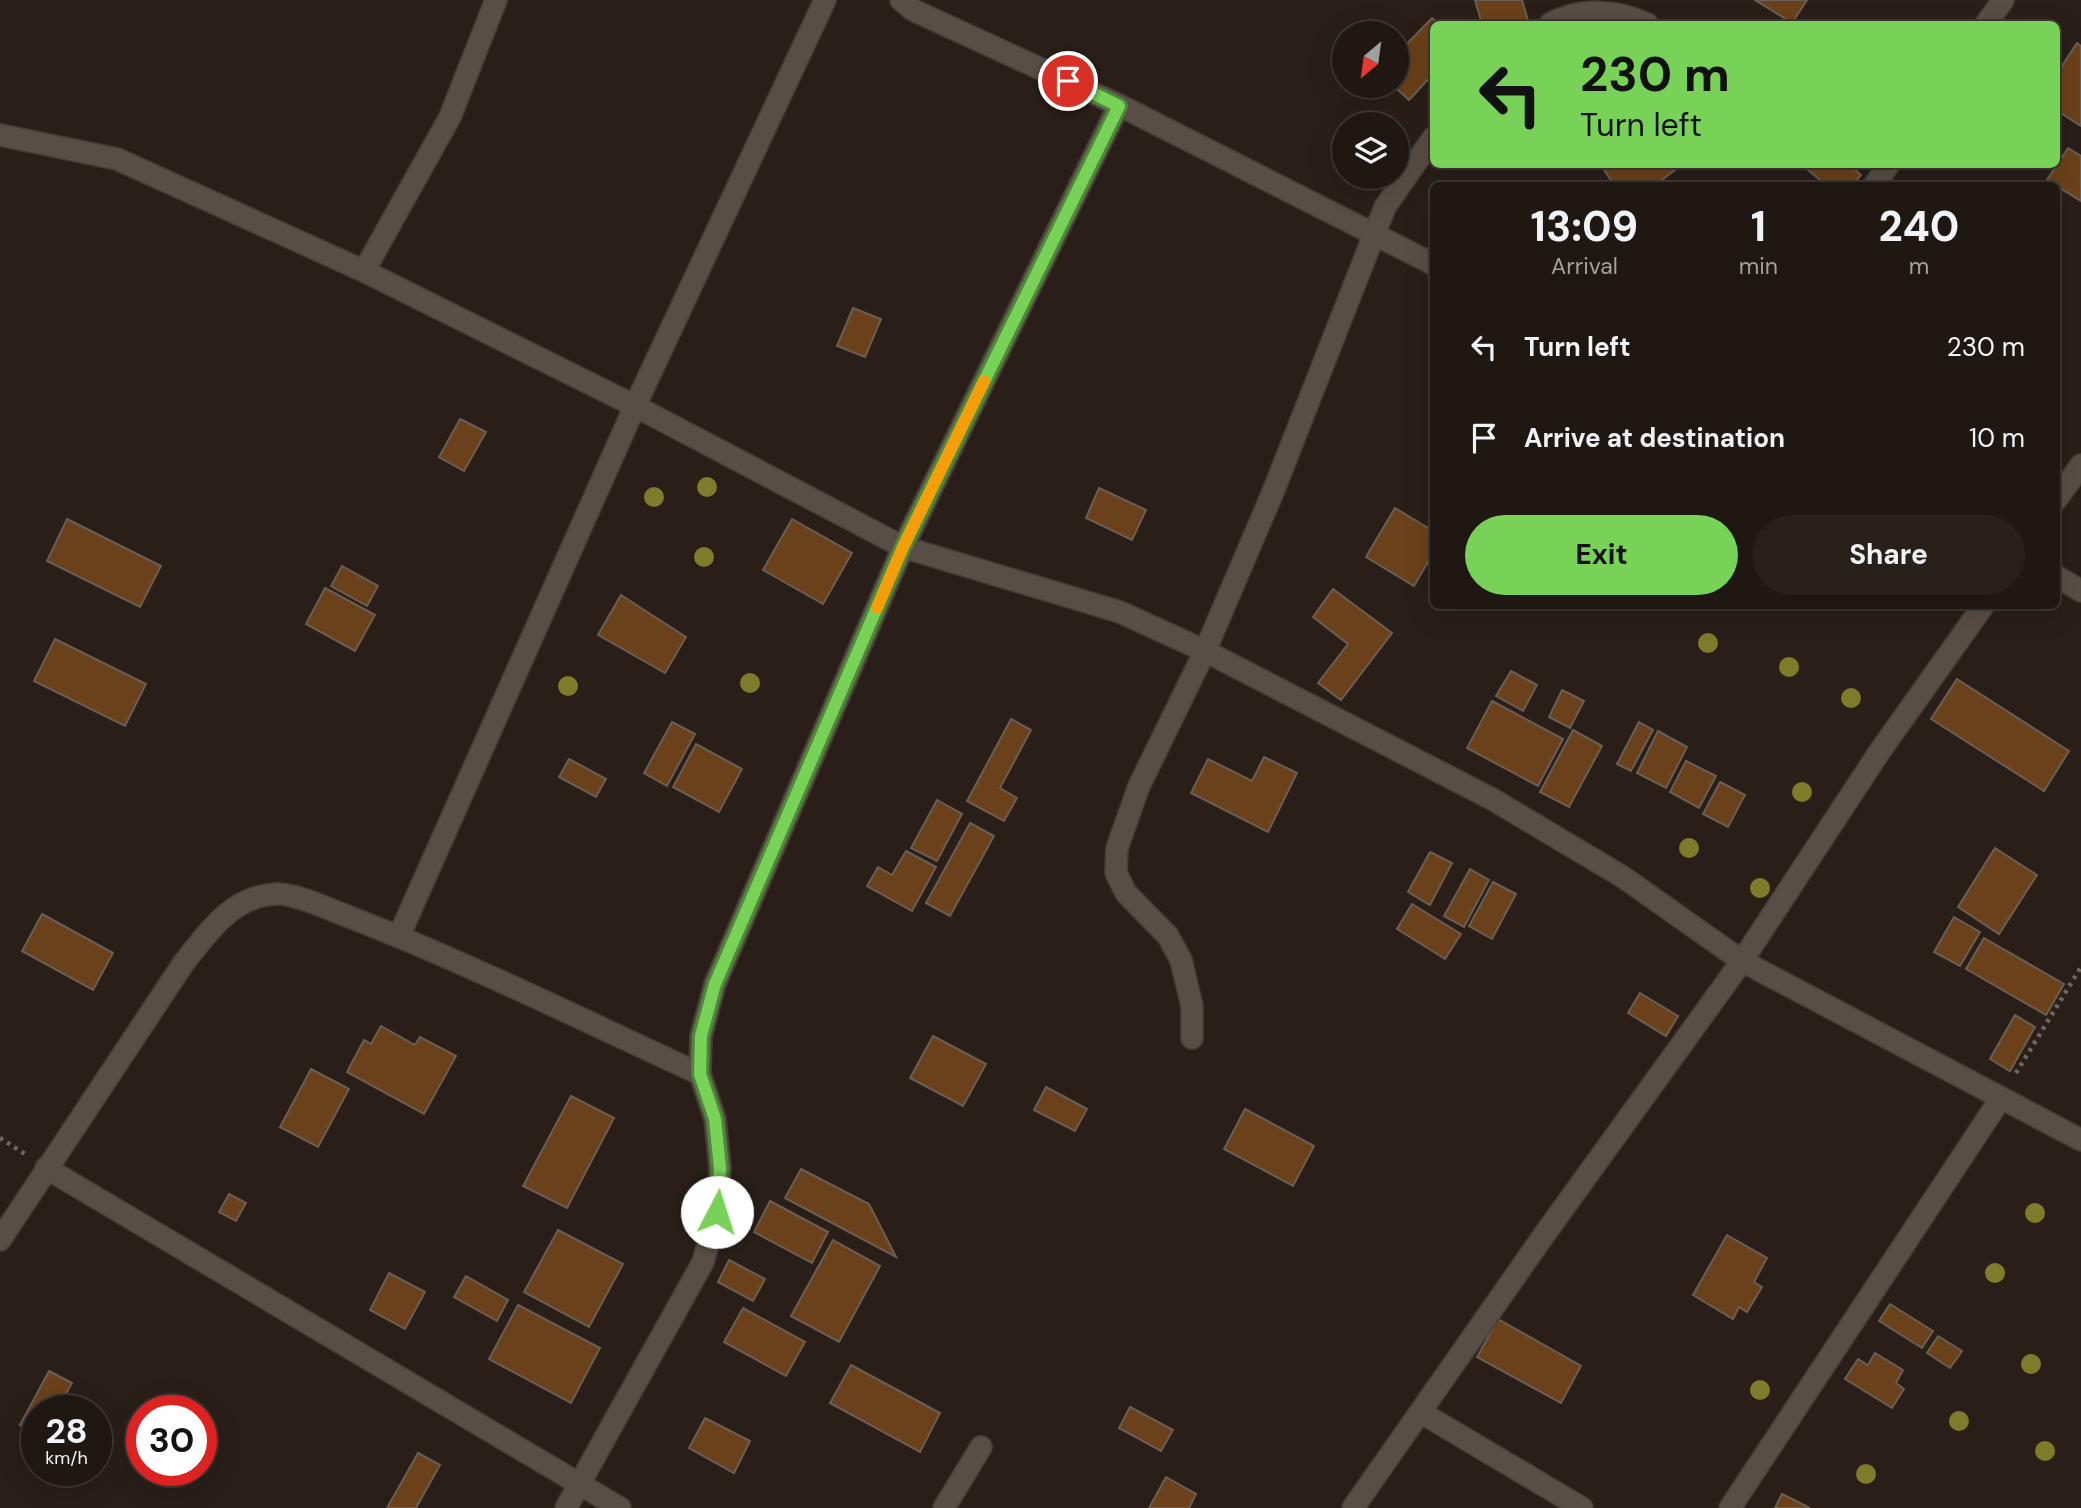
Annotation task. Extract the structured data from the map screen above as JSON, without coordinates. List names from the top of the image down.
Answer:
{
  "north": "bottom left",
  "page": {
    "turn": ["230 m", "Turn left"],
    "eta": [
      "13:09",
      "Arrival",
      "1",
      "min",
      "240",
      "m"
    ],
    "list": [
      {
        "name": "Turn left",
        "value": "230 m"
      },
      {
        "name": "Arrive at destination",
        "value": "10 m"
      }
    ],
    "buttons": ["Exit", "Share"],
    "speed": "28 km/h",
    "limit": "30"
  }
}
